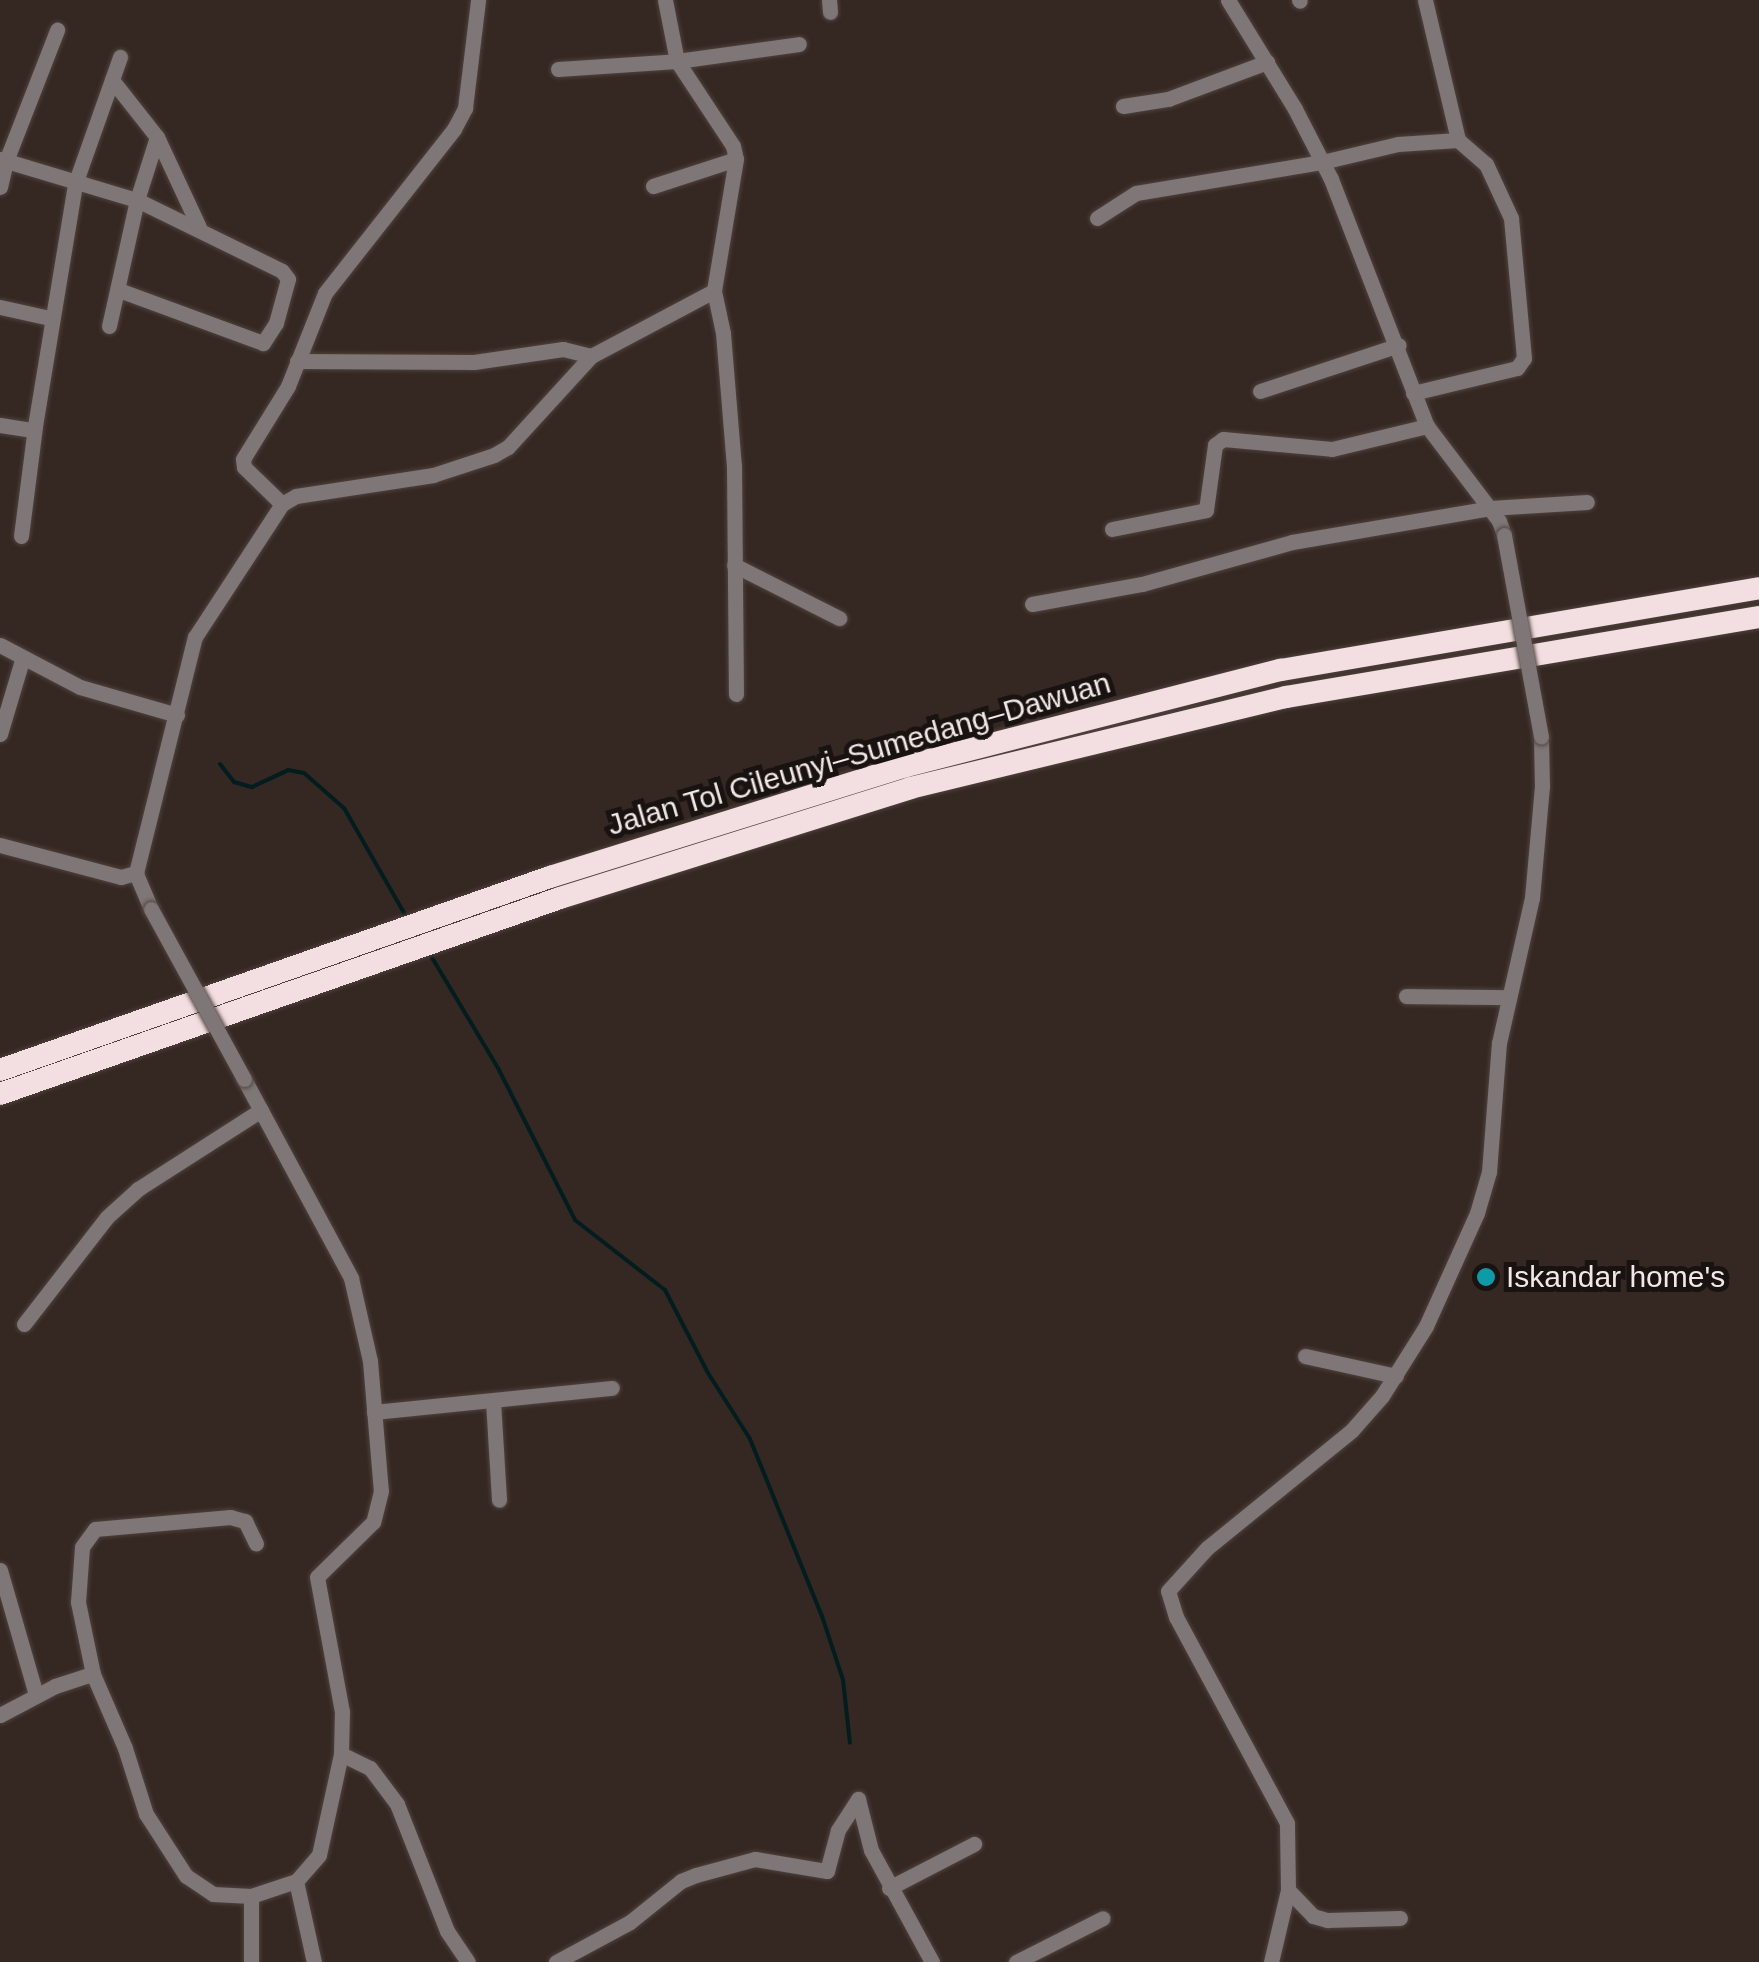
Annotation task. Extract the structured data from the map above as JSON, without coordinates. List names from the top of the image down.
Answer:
{
  "streets": {
    "highway": ["Jalan Tol Cileunyi–Sumedang–Dawuan"]
  },
  "places": ["Iskandar home's"]
}
